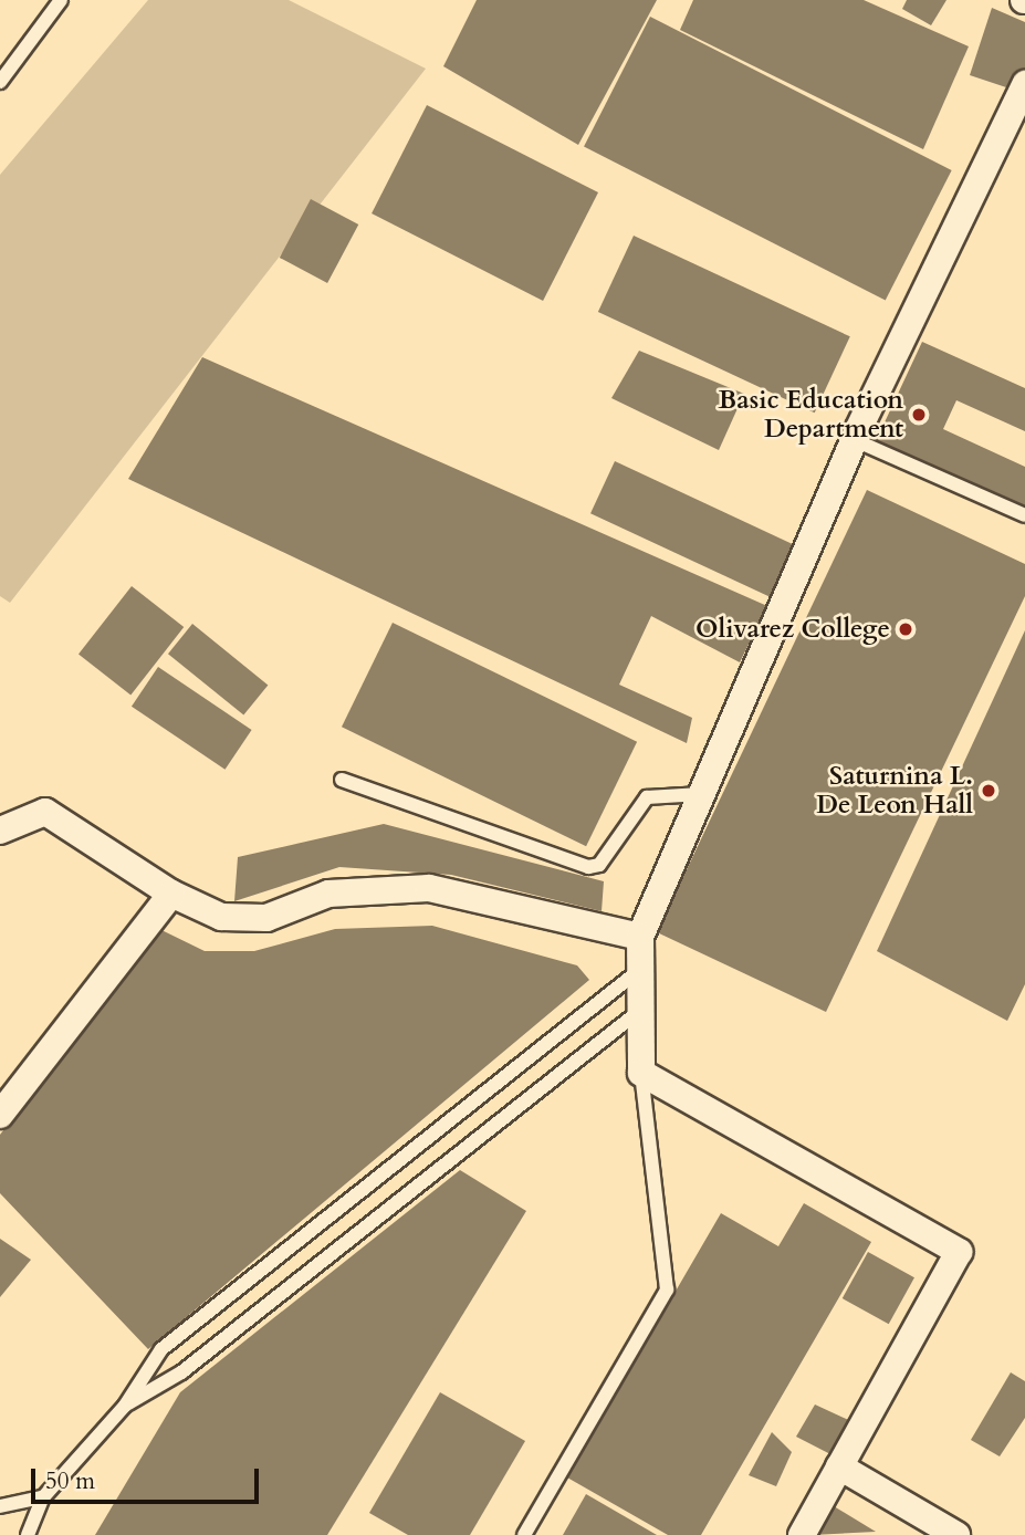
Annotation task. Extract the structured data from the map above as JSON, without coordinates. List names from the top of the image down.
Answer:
{
  "places": ["Basic Education Department", "Olivarez College", "Saturnina L. De Leon Hall"],
  "scale_bar": "50 m"
}
